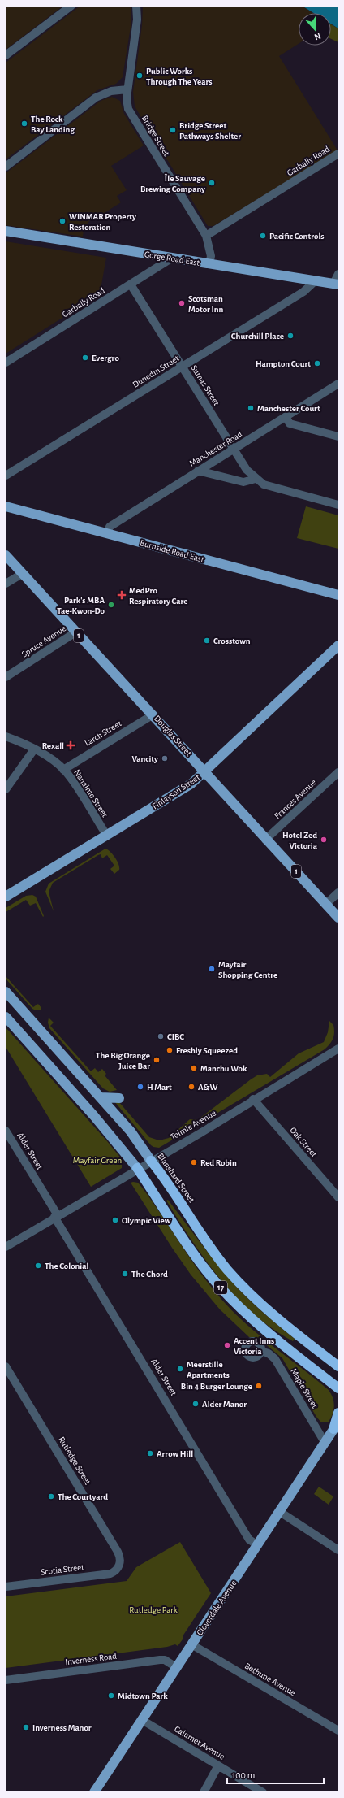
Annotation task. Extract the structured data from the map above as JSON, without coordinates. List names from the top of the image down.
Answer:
{
  "streets": {
    "highway": ["Blanshard Street", "17"],
    "main road": [
      "Gorge Road East",
      "Burnside Road East",
      "1",
      "Douglas Street",
      "Finlayson Street",
      "Cloverdale Avenue"
    ],
    "street": [
      "Bridge Street",
      "Garbally Road",
      "Dunedin Street",
      "Sumas Street",
      "Manchester Road",
      "Spruce Avenue",
      "Larch Street",
      "Nanaimo Street",
      "Frances Avenue",
      "Tolmie Avenue",
      "Oak Street",
      "Alder Street",
      "Maple Street",
      "Rutledge Street",
      "Scotia Street",
      "Inverness Road",
      "Bethune Avenue",
      "Calumet Avenue"
    ]
  },
  "crossings": [
    ["Bridge Street", "Garbally Road"],
    ["Bridge Street", "Gorge Road East"],
    ["Garbally Road", "Gorge Road East"],
    ["Garbally Road", "Sumas Street"],
    ["Gorge Road East", "Dunedin Street"],
    ["Dunedin Street", "Sumas Street"],
    ["Sumas Street", "Manchester Road"],
    ["Manchester Road", "Burnside Road East"],
    ["Spruce Avenue", "Douglas Street"],
    ["Larch Street", "Douglas Street"],
    ["Larch Street", "Nanaimo Street"],
    ["Douglas Street", "Finlayson Street"],
    ["Douglas Street", "Frances Avenue"],
    ["Finlayson Street", "Nanaimo Street"],
    ["Tolmie Avenue", "Oak Street"],
    ["Tolmie Avenue", "Alder Street"],
    ["Tolmie Avenue", "Blanshard Street"],
    ["Tolmie Avenue", "17"],
    ["Alder Street", "Cloverdale Avenue"],
    ["Maple Street", "Cloverdale Avenue"],
    ["Rutledge Street", "Scotia Street"],
    ["Cloverdale Avenue", "Inverness Road"],
    ["Cloverdale Avenue", "Bethune Avenue"],
    ["Cloverdale Avenue", "Calumet Avenue"]
  ],
  "parks": ["Mayfair Green", "Rutledge Park"],
  "places": {
    "other": [
      "Public Works Through The Years",
      "The Rock Bay Landing",
      "Bridge Street Pathways Shelter",
      "Île Sauvage Brewing Company",
      "WINMAR Property Restoration",
      "Pacific Controls",
      "Scotsman Motor Inn",
      "Churchill Place",
      "Evergro",
      "Hampton Court",
      "Manchester Court",
      "Park's MBA Tae-Kwon-Do",
      "Crosstown",
      "Vancity",
      "Hotel Zed Victoria",
      "Mayfair Shopping Centre",
      "CIBC",
      "Freshly Squeezed",
      "The Big Orange Juice Bar",
      "Manchu Wok",
      "H Mart",
      "A&W",
      "Red Robin",
      "Olympic View",
      "The Colonial",
      "The Chord",
      "Accent Inns Victoria",
      "Meerstille Apartments",
      "Bin 4 Burger Lounge",
      "Alder Manor",
      "Arrow Hill",
      "The Courtyard",
      "Midtown Park",
      "Inverness Manor"
    ],
    "health": ["MedPro Respiratory Care", "Rexall"]
  },
  "scale_bar": "100 m",
  "north": "bottom"
}
